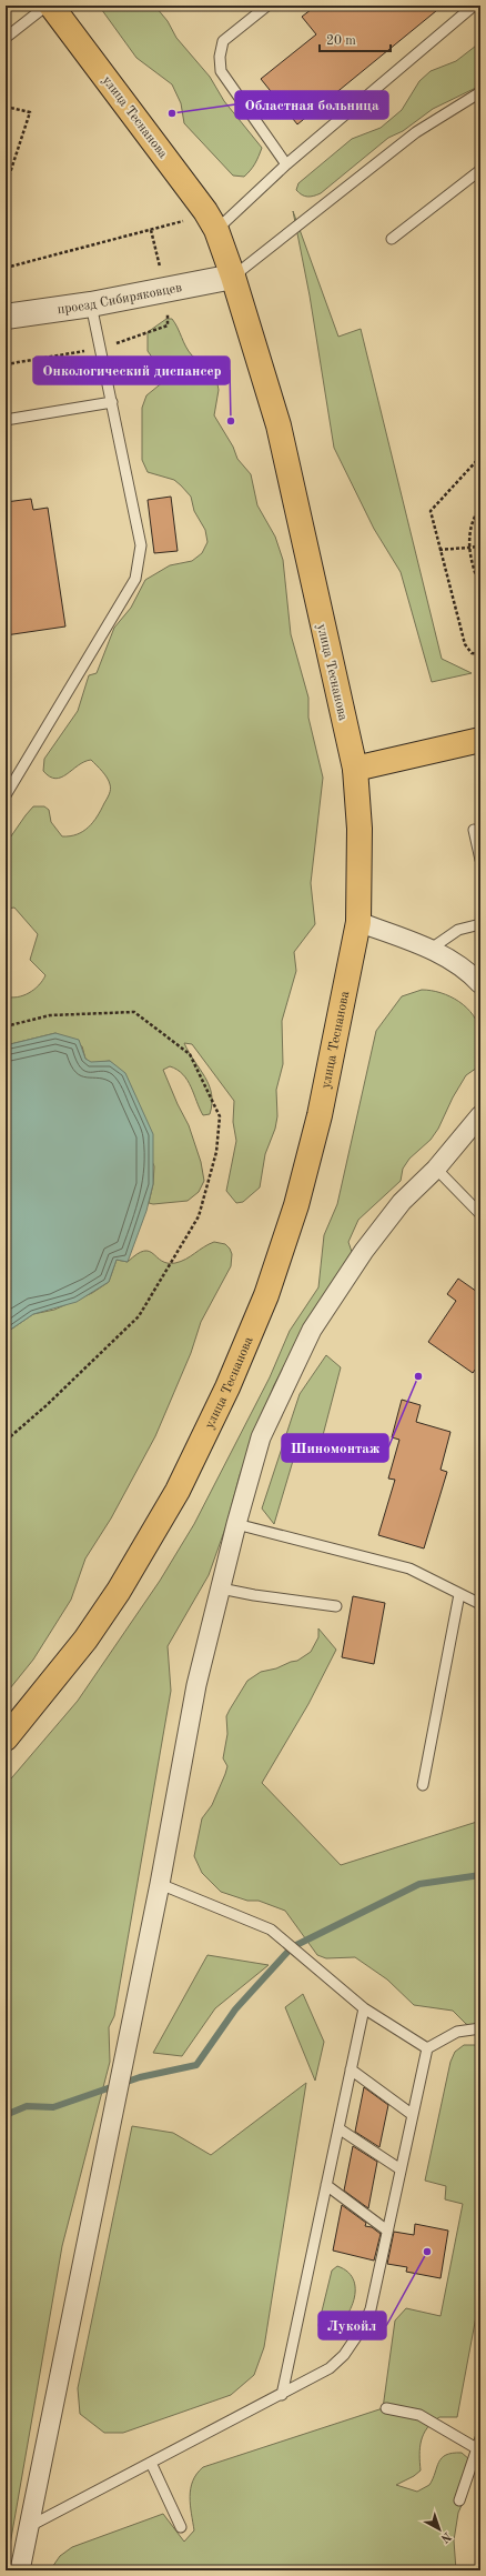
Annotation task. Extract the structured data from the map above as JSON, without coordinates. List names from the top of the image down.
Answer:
{
  "streets": {
    "main road": ["улица Теснанова"],
    "street": ["проезд Сибиряковцев"]
  },
  "crossings": [
    ["улица Теснанова", "проезд Сибиряковцев"]
  ],
  "places": [
    "Областная больница",
    "Онкологический диспансер",
    "Шиномонтаж",
    "Лукойл"
  ],
  "scale_bar": "20 m",
  "north": "bottom right"
}
